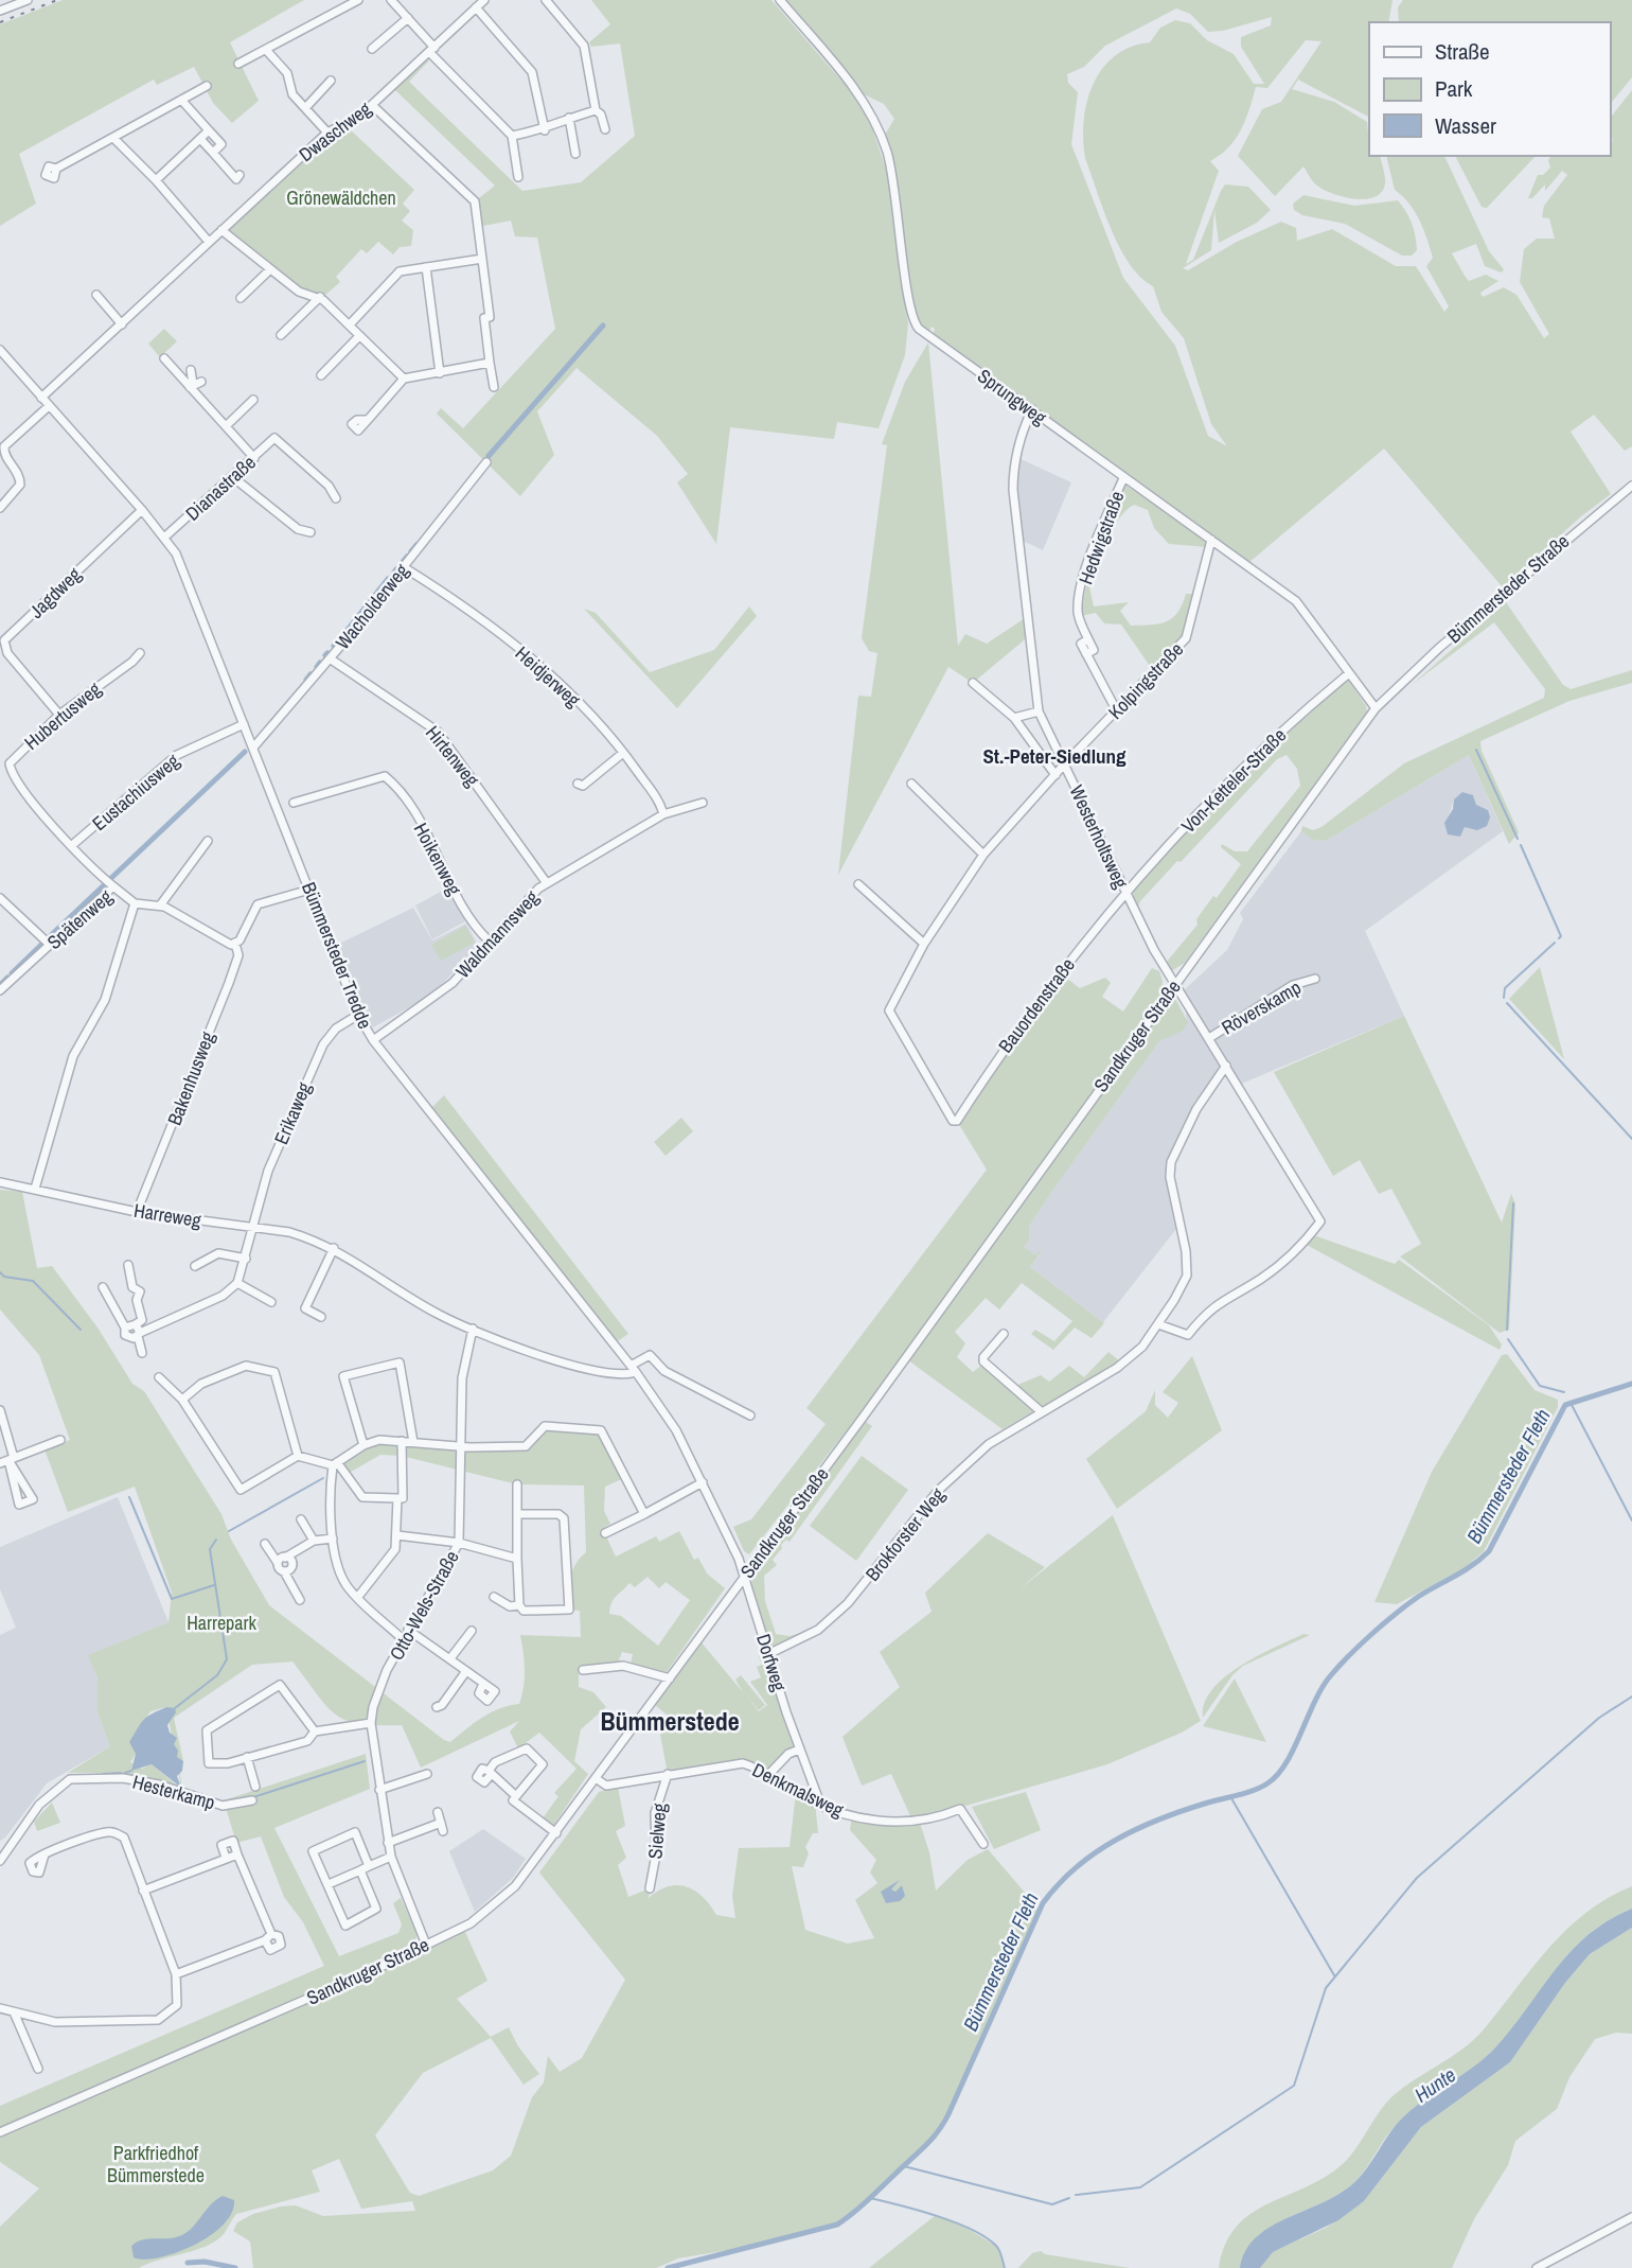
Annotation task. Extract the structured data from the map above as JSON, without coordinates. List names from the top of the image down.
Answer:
{
  "streets": {
    "street": [
      "Dwaschweg",
      "Sprungweg",
      "Dianastraße",
      "Hedwigstraße",
      "Bümmersteder Straße",
      "Jagdweg",
      "Wacholderweg",
      "Heidjerweg",
      "Kolpingstraße",
      "Hubertusweg",
      "Hirtenweg",
      "Von-Ketteler-Straße",
      "Eustachiusweg",
      "Westerholtsweg",
      "Hoikenweg",
      "Spätenweg",
      "Waldmannsweg",
      "Bümmersteder Tredde",
      "Bauordenstraße",
      "Röverskamp",
      "Sandkruger Straße",
      "Bakenhusweg",
      "Erikaweg",
      "Harreweg",
      "Brokforster Weg",
      "Otto-Wels-Straße",
      "Dorfweg",
      "Denkmalsweg",
      "Hesterkamp",
      "Sielweg"
    ]
  },
  "crossings": [
    ["Dwaschweg", "Bümmersteder Tredde"],
    ["Sprungweg", "Hedwigstraße"],
    ["Sprungweg", "Kolpingstraße"],
    ["Sprungweg", "Von-Ketteler-Straße"],
    ["Sprungweg", "Westerholtsweg"],
    ["Sprungweg", "Sandkruger Straße"],
    ["Dianastraße", "Bümmersteder Tredde"],
    ["Hedwigstraße", "Kolpingstraße"],
    ["Bümmersteder Straße", "Sandkruger Straße"],
    ["Jagdweg", "Hubertusweg"],
    ["Jagdweg", "Bümmersteder Tredde"],
    ["Wacholderweg", "Heidjerweg"],
    ["Wacholderweg", "Hirtenweg"],
    ["Wacholderweg", "Bümmersteder Tredde"],
    ["Heidjerweg", "Waldmannsweg"],
    ["Kolpingstraße", "Westerholtsweg"],
    ["Kolpingstraße", "Bauordenstraße"],
    ["Hubertusweg", "Eustachiusweg"],
    ["Hubertusweg", "Spätenweg"],
    ["Hirtenweg", "Waldmannsweg"],
    ["Von-Ketteler-Straße", "Westerholtsweg"],
    ["Von-Ketteler-Straße", "Bauordenstraße"],
    ["Eustachiusweg", "Bümmersteder Tredde"],
    ["Westerholtsweg", "Bauordenstraße"],
    ["Westerholtsweg", "Röverskamp"],
    ["Westerholtsweg", "Sandkruger Straße"],
    ["Westerholtsweg", "Brokforster Weg"],
    ["Hoikenweg", "Waldmannsweg"],
    ["Spätenweg", "Bakenhusweg"],
    ["Waldmannsweg", "Bümmersteder Tredde"],
    ["Bümmersteder Tredde", "Sandkruger Straße"],
    ["Bümmersteder Tredde", "Erikaweg"],
    ["Bümmersteder Tredde", "Harreweg"],
    ["Bümmersteder Tredde", "Dorfweg"],
    ["Sandkruger Straße", "Otto-Wels-Straße"],
    ["Sandkruger Straße", "Dorfweg"],
    ["Sandkruger Straße", "Denkmalsweg"],
    ["Bakenhusweg", "Harreweg"],
    ["Erikaweg", "Harreweg"],
    ["Harreweg", "Otto-Wels-Straße"],
    ["Brokforster Weg", "Dorfweg"],
    ["Dorfweg", "Denkmalsweg"],
    ["Denkmalsweg", "Sielweg"]
  ],
  "districts": ["St.-Peter-Siedlung", "Bümmerstede"],
  "water": ["Bümmersteder Fleth", "Hunte"],
  "parks": ["Grönewäldchen", "Harrepark", "Parkfriedhof Bümmerstede"],
  "legend": ["Straße", "Park", "Wasser"]
}
